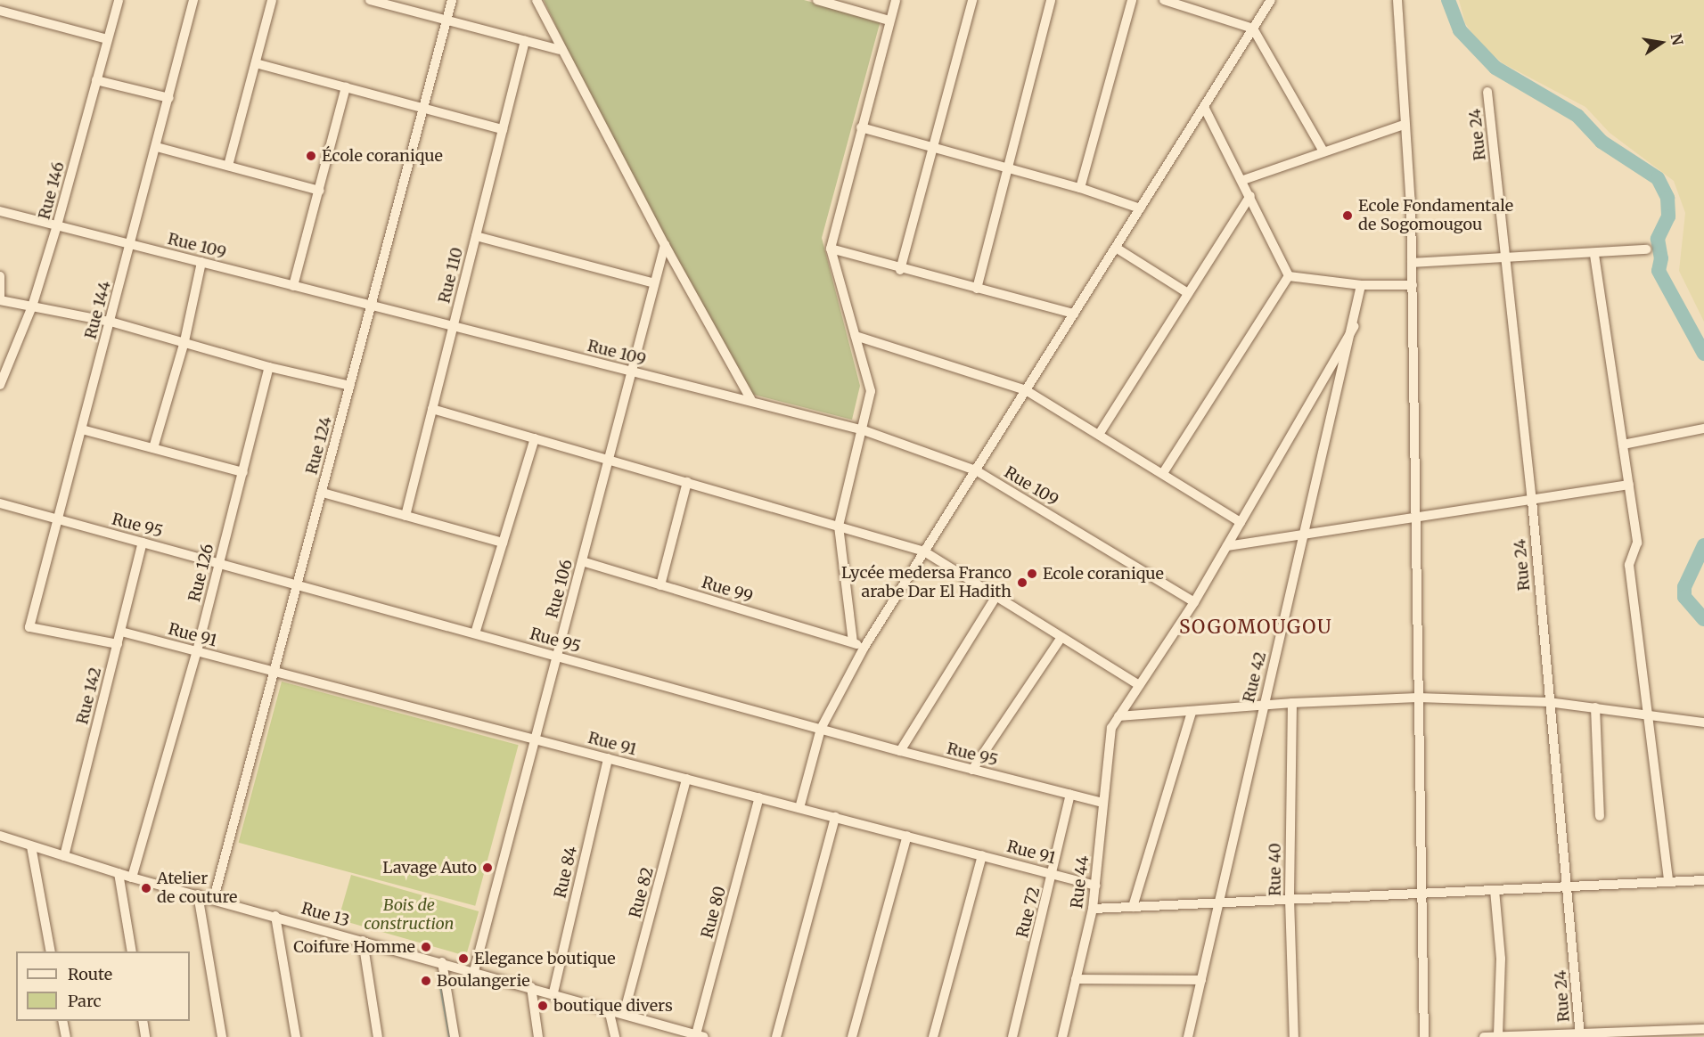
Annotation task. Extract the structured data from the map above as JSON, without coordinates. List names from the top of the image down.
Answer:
{
  "streets": {
    "street": [
      "Rue 24",
      "Rue 146",
      "Rue 109",
      "Rue 110",
      "Rue 144",
      "Rue 124",
      "Rue 95",
      "Rue 126",
      "Rue 106",
      "Rue 99",
      "Rue 91",
      "Rue 42",
      "Rue 142",
      "Rue 40",
      "Rue 84",
      "Rue 44",
      "Rue 82",
      "Rue 80",
      "Rue 72",
      "Rue 13"
    ]
  },
  "crossings": [
    ["Rue 146", "Rue 109"],
    ["Rue 109", "Rue 110"],
    ["Rue 109", "Rue 144"],
    ["Rue 109", "Rue 124"],
    ["Rue 109", "Rue 106"],
    ["Rue 109", "Rue 42"],
    ["Rue 144", "Rue 95"],
    ["Rue 144", "Rue 142"],
    ["Rue 124", "Rue 95"],
    ["Rue 124", "Rue 91"],
    ["Rue 124", "Rue 13"],
    ["Rue 95", "Rue 126"],
    ["Rue 95", "Rue 106"],
    ["Rue 95", "Rue 142"],
    ["Rue 95", "Rue 44"],
    ["Rue 95", "Rue 72"],
    ["Rue 126", "Rue 91"],
    ["Rue 126", "Rue 13"],
    ["Rue 106", "Rue 99"],
    ["Rue 106", "Rue 91"],
    ["Rue 106", "Rue 13"],
    ["Rue 91", "Rue 142"],
    ["Rue 91", "Rue 84"],
    ["Rue 91", "Rue 44"],
    ["Rue 91", "Rue 82"],
    ["Rue 91", "Rue 80"],
    ["Rue 91", "Rue 72"],
    ["Rue 42", "Rue 44"],
    ["Rue 142", "Rue 13"],
    ["Rue 84", "Rue 13"],
    ["Rue 82", "Rue 13"],
    ["Rue 80", "Rue 13"]
  ],
  "districts": ["SOGOMOUGOU"],
  "parks": ["Bois de construction"],
  "places": [
    "École coranique",
    "Ecole Fondamentale de Sogomougou",
    "Ecole coranique",
    "Lycée medersa Franco arabe Dar El Hadith",
    "Lavage Auto",
    "Atelier de couture",
    "Coifure Homme",
    "Elegance boutique",
    "Boulangerie",
    "boutique divers"
  ],
  "legend": ["Route", "Parc"],
  "north": "right"
}
